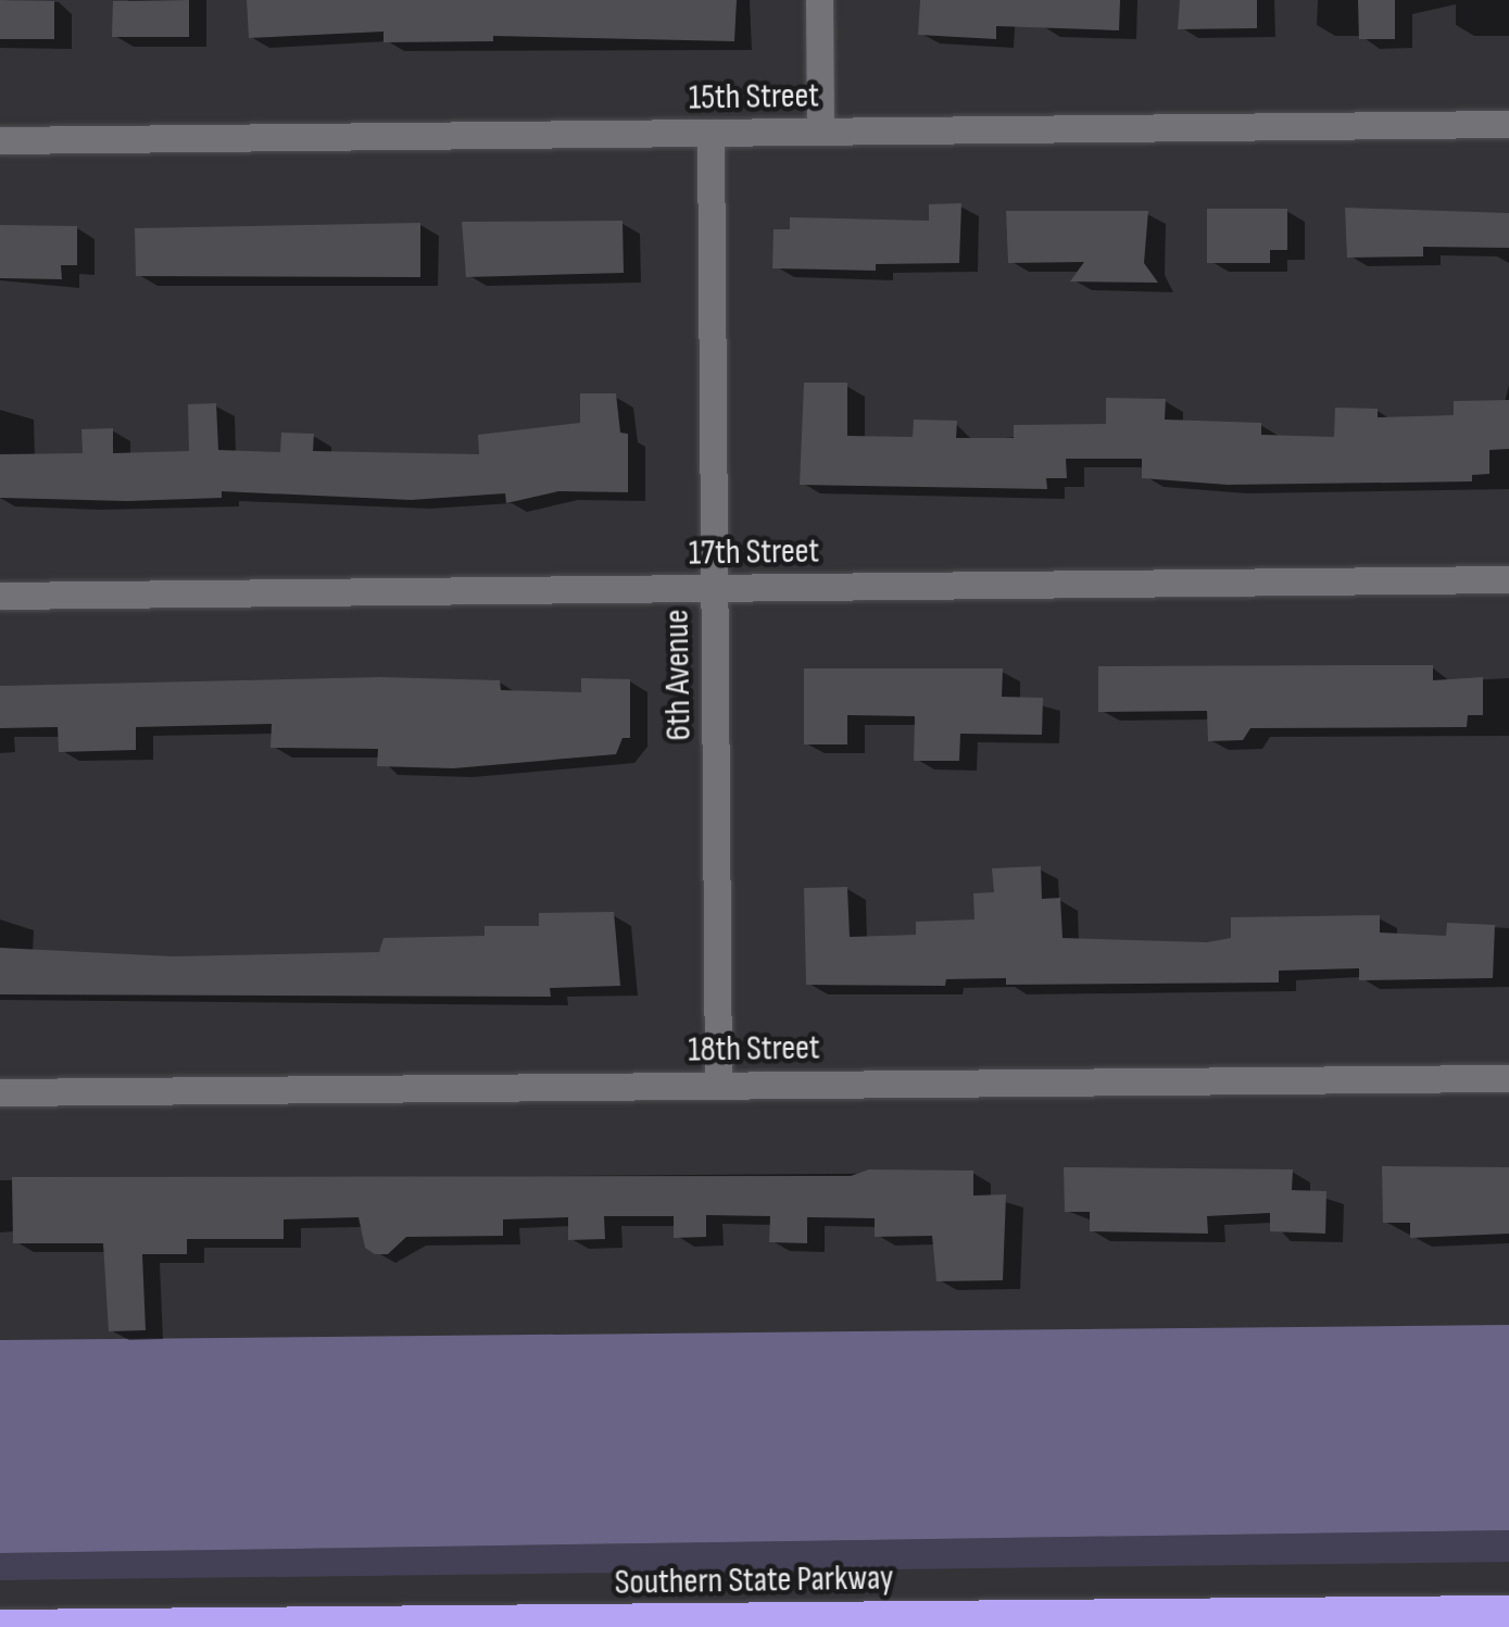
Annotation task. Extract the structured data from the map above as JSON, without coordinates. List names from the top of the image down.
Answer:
{
  "streets": {
    "highway": ["Southern State Parkway"],
    "street": [
      "15th Street",
      "17th Street",
      "6th Avenue",
      "18th Street"
    ]
  },
  "crossings": [
    ["15th Street", "6th Avenue"],
    ["17th Street", "6th Avenue"],
    ["6th Avenue", "18th Street"]
  ]
}
